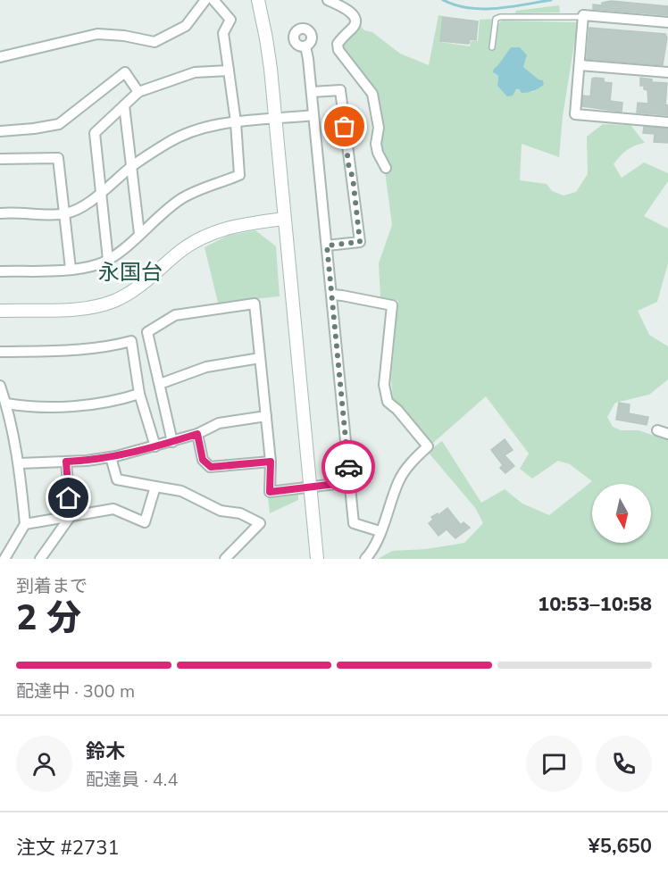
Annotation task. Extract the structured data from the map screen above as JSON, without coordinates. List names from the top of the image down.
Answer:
{
  "districts": ["永国台"],
  "north": "bottom",
  "page": {
    "heading": ["2 分", "到着まで", "10:53–10:58"],
    "panel": [
      "鈴木",
      "配達員 · 4.4",
      "注文 #2731",
      "¥5,650"
    ],
    "bar": "配達中 · 300 m"
  }
}
